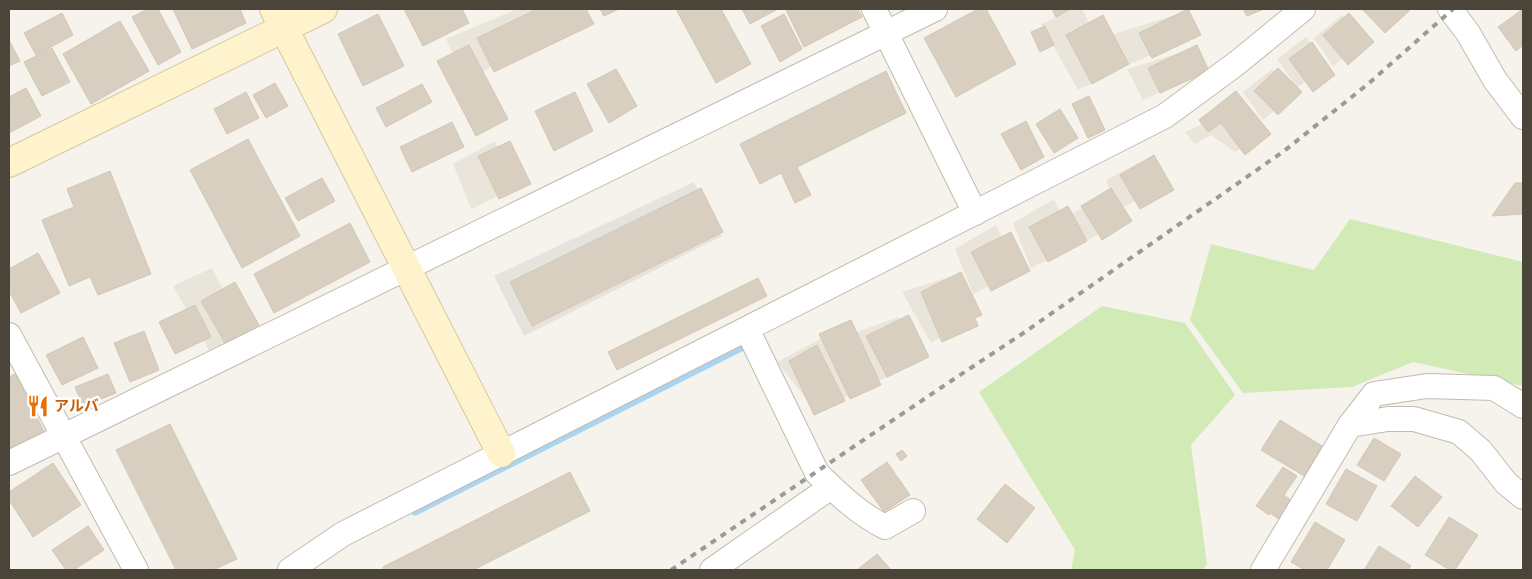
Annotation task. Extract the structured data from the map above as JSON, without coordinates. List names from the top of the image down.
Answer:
{
  "places": {
    "restaurant": ["アルバ"]
  }
}
